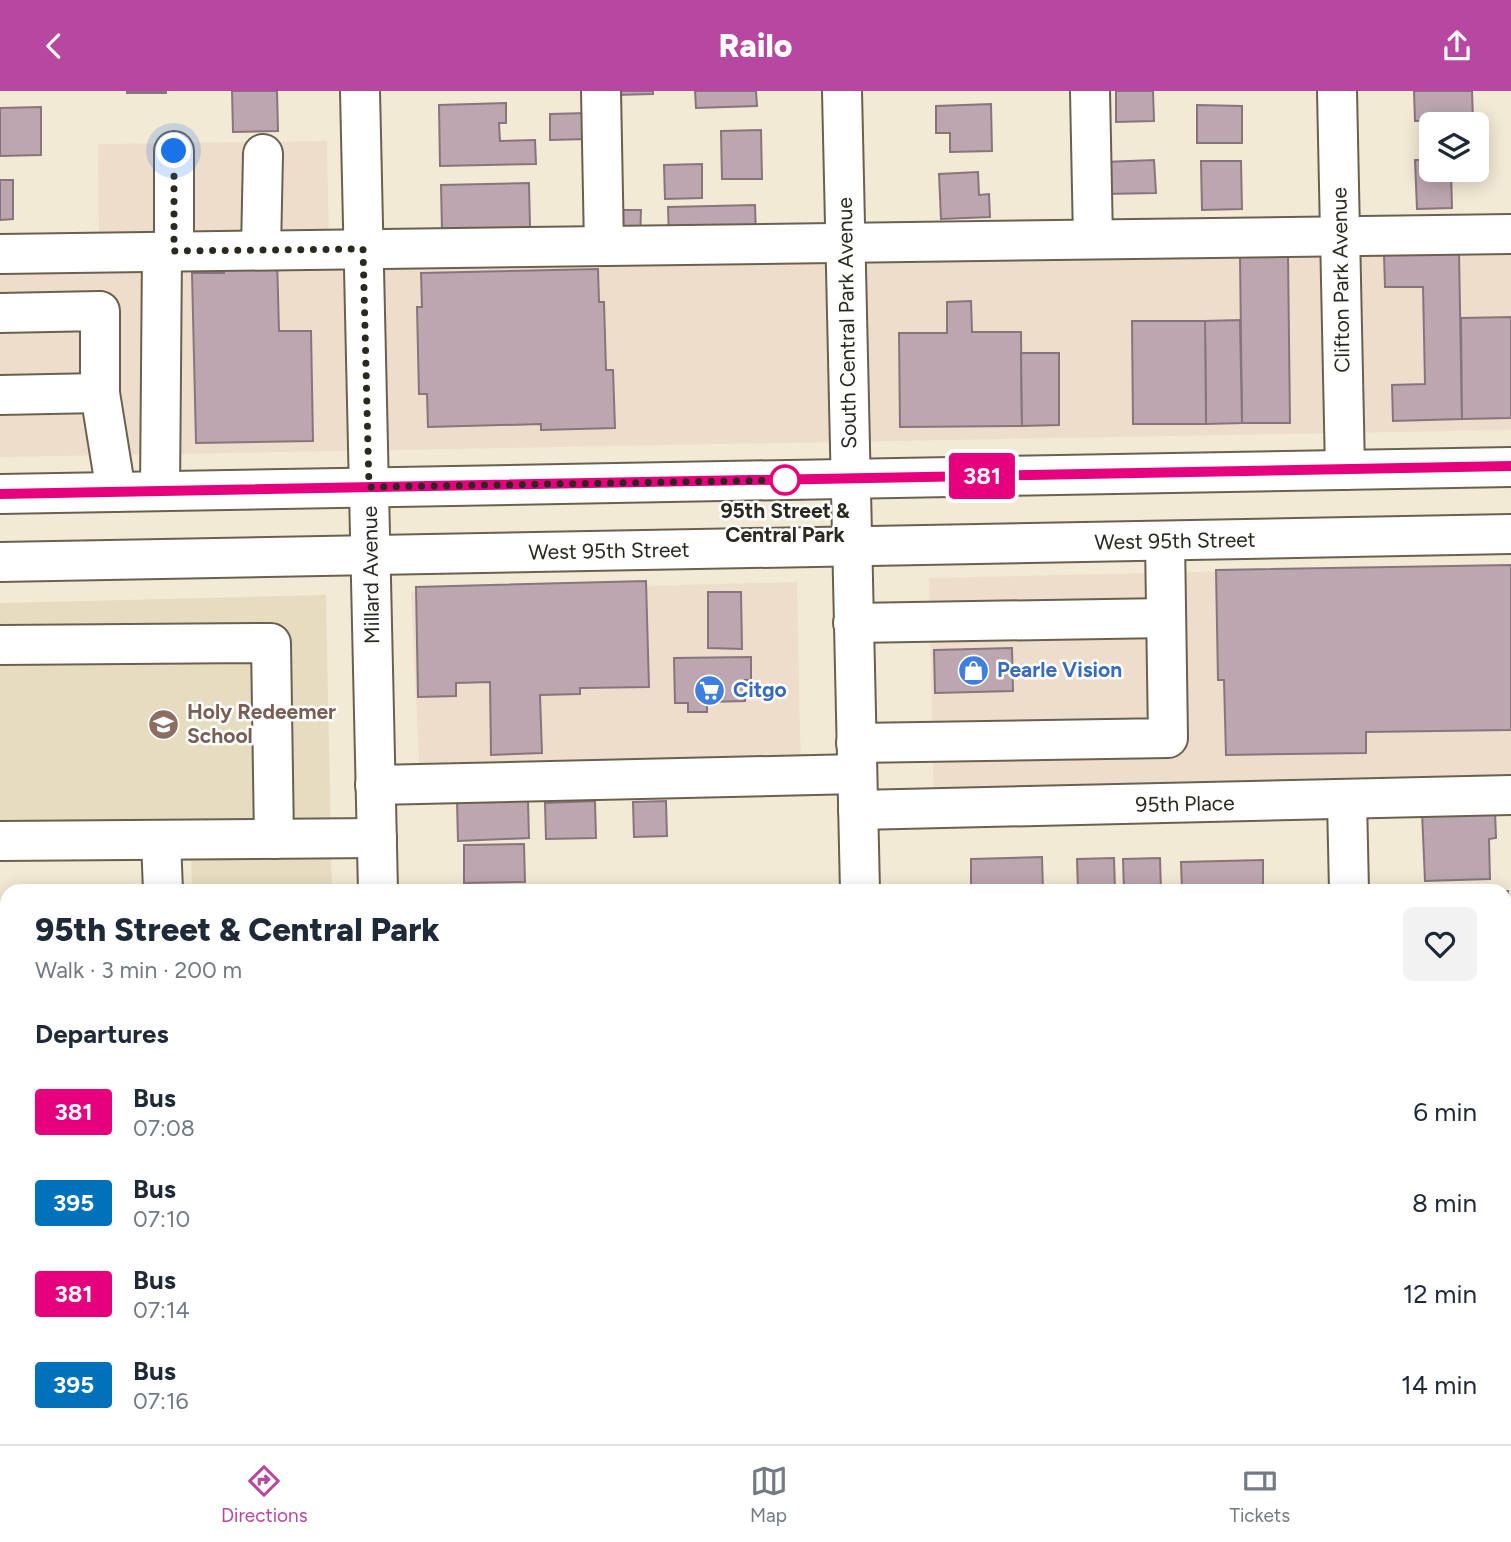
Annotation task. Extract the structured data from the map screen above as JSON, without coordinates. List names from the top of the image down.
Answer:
{
  "streets": {
    "main road": [
      "Clifton Park Avenue",
      "South Central Park Avenue",
      "West 95th Street",
      "Millard Avenue",
      "95th Place"
    ]
  },
  "crossings": [
    ["South Central Park Avenue", "West 95th Street"],
    ["South Central Park Avenue", "95th Place"],
    ["West 95th Street", "Millard Avenue"]
  ],
  "places": {
    "other": ["95th Street & Central Park"],
    "shop": ["Pearle Vision"],
    "supermarket": ["Citgo"],
    "school or university": ["Holy Redeemer School"]
  },
  "lines": ["bus line 381"],
  "page": {
    "header": "Railo",
    "on_map": "381",
    "heading": [
      ["95th Street & Central Park", "Walk · 3 min · 200 m"],
      "Departures"
    ],
    "list": [
      {
        "mark": "381",
        "name": "Bus",
        "note": "07:08",
        "value": "6 min"
      },
      {
        "mark": "395",
        "name": "Bus",
        "note": "07:10",
        "value": "8 min"
      },
      {
        "mark": "381",
        "name": "Bus",
        "note": "07:14",
        "value": "12 min"
      },
      {
        "mark": "395",
        "name": "Bus",
        "note": "07:16",
        "value": "14 min"
      }
    ],
    "tabs": ["Directions", "Map", "Tickets"]
  }
}
